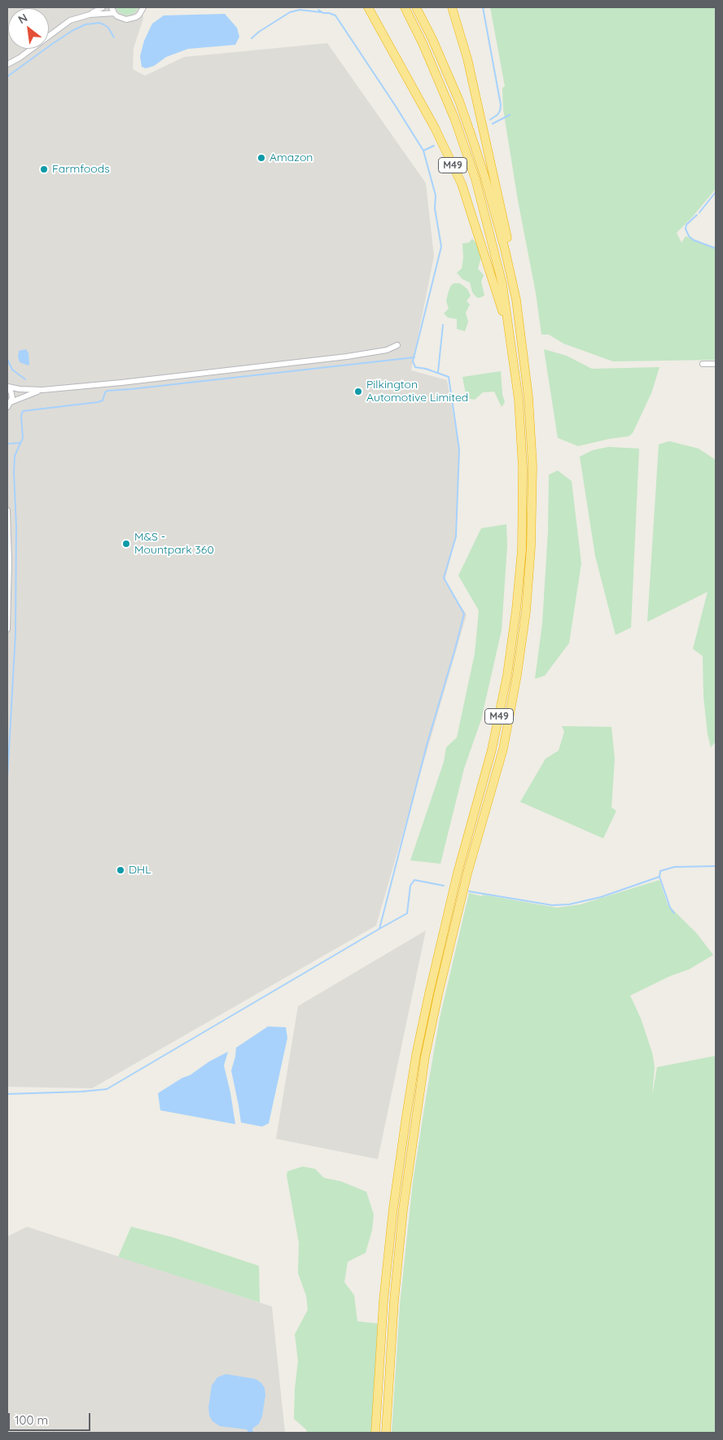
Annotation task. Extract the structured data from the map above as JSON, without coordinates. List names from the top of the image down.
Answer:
{
  "streets": {
    "highway": ["M49"]
  },
  "places": [
    "Amazon",
    "Farmfoods",
    "Pilkington Automotive Limited",
    "M&S - Mountpark 360",
    "DHL"
  ],
  "scale_bar": "100 m",
  "north": "top left"
}
